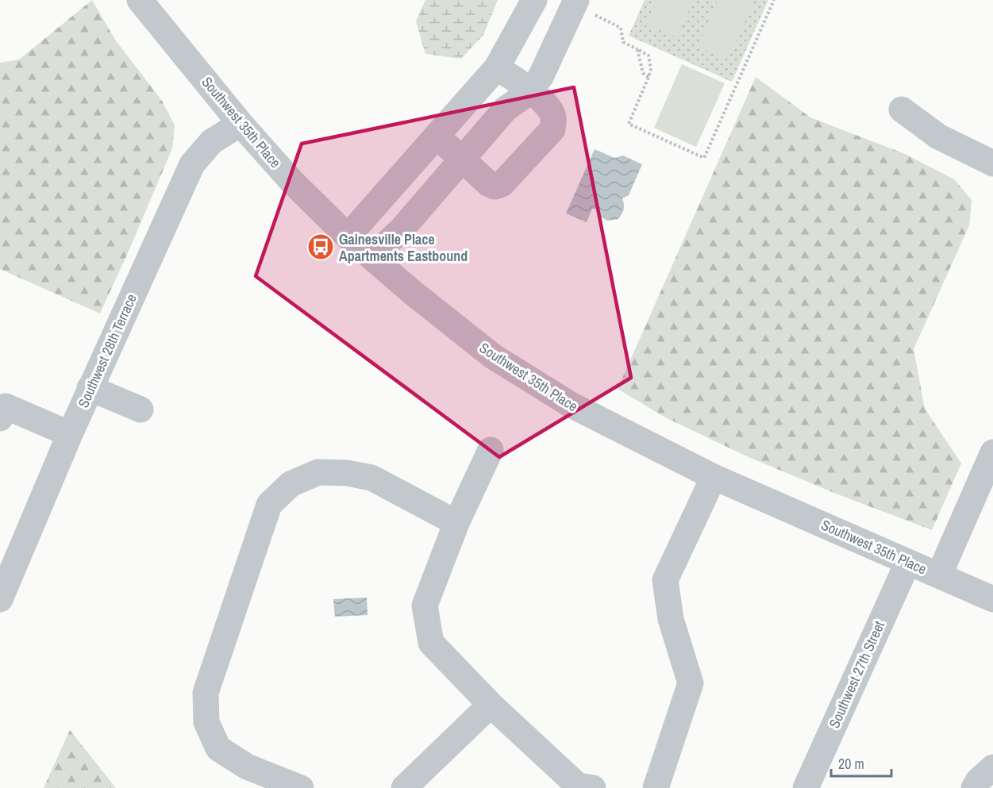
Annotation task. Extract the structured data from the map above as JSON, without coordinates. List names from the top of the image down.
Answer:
{
  "streets": {
    "street": ["Southwest 35th Place", "Southwest 28th Terrace", "Southwest 27th Street"]
  },
  "crossings": [
    ["Southwest 35th Place", "Southwest 28th Terrace"],
    ["Southwest 35th Place", "Southwest 27th Street"]
  ],
  "places": {
    "bus stop": ["Gainesville Place Apartments Eastbound"]
  },
  "scale_bar": "20 m"
}
